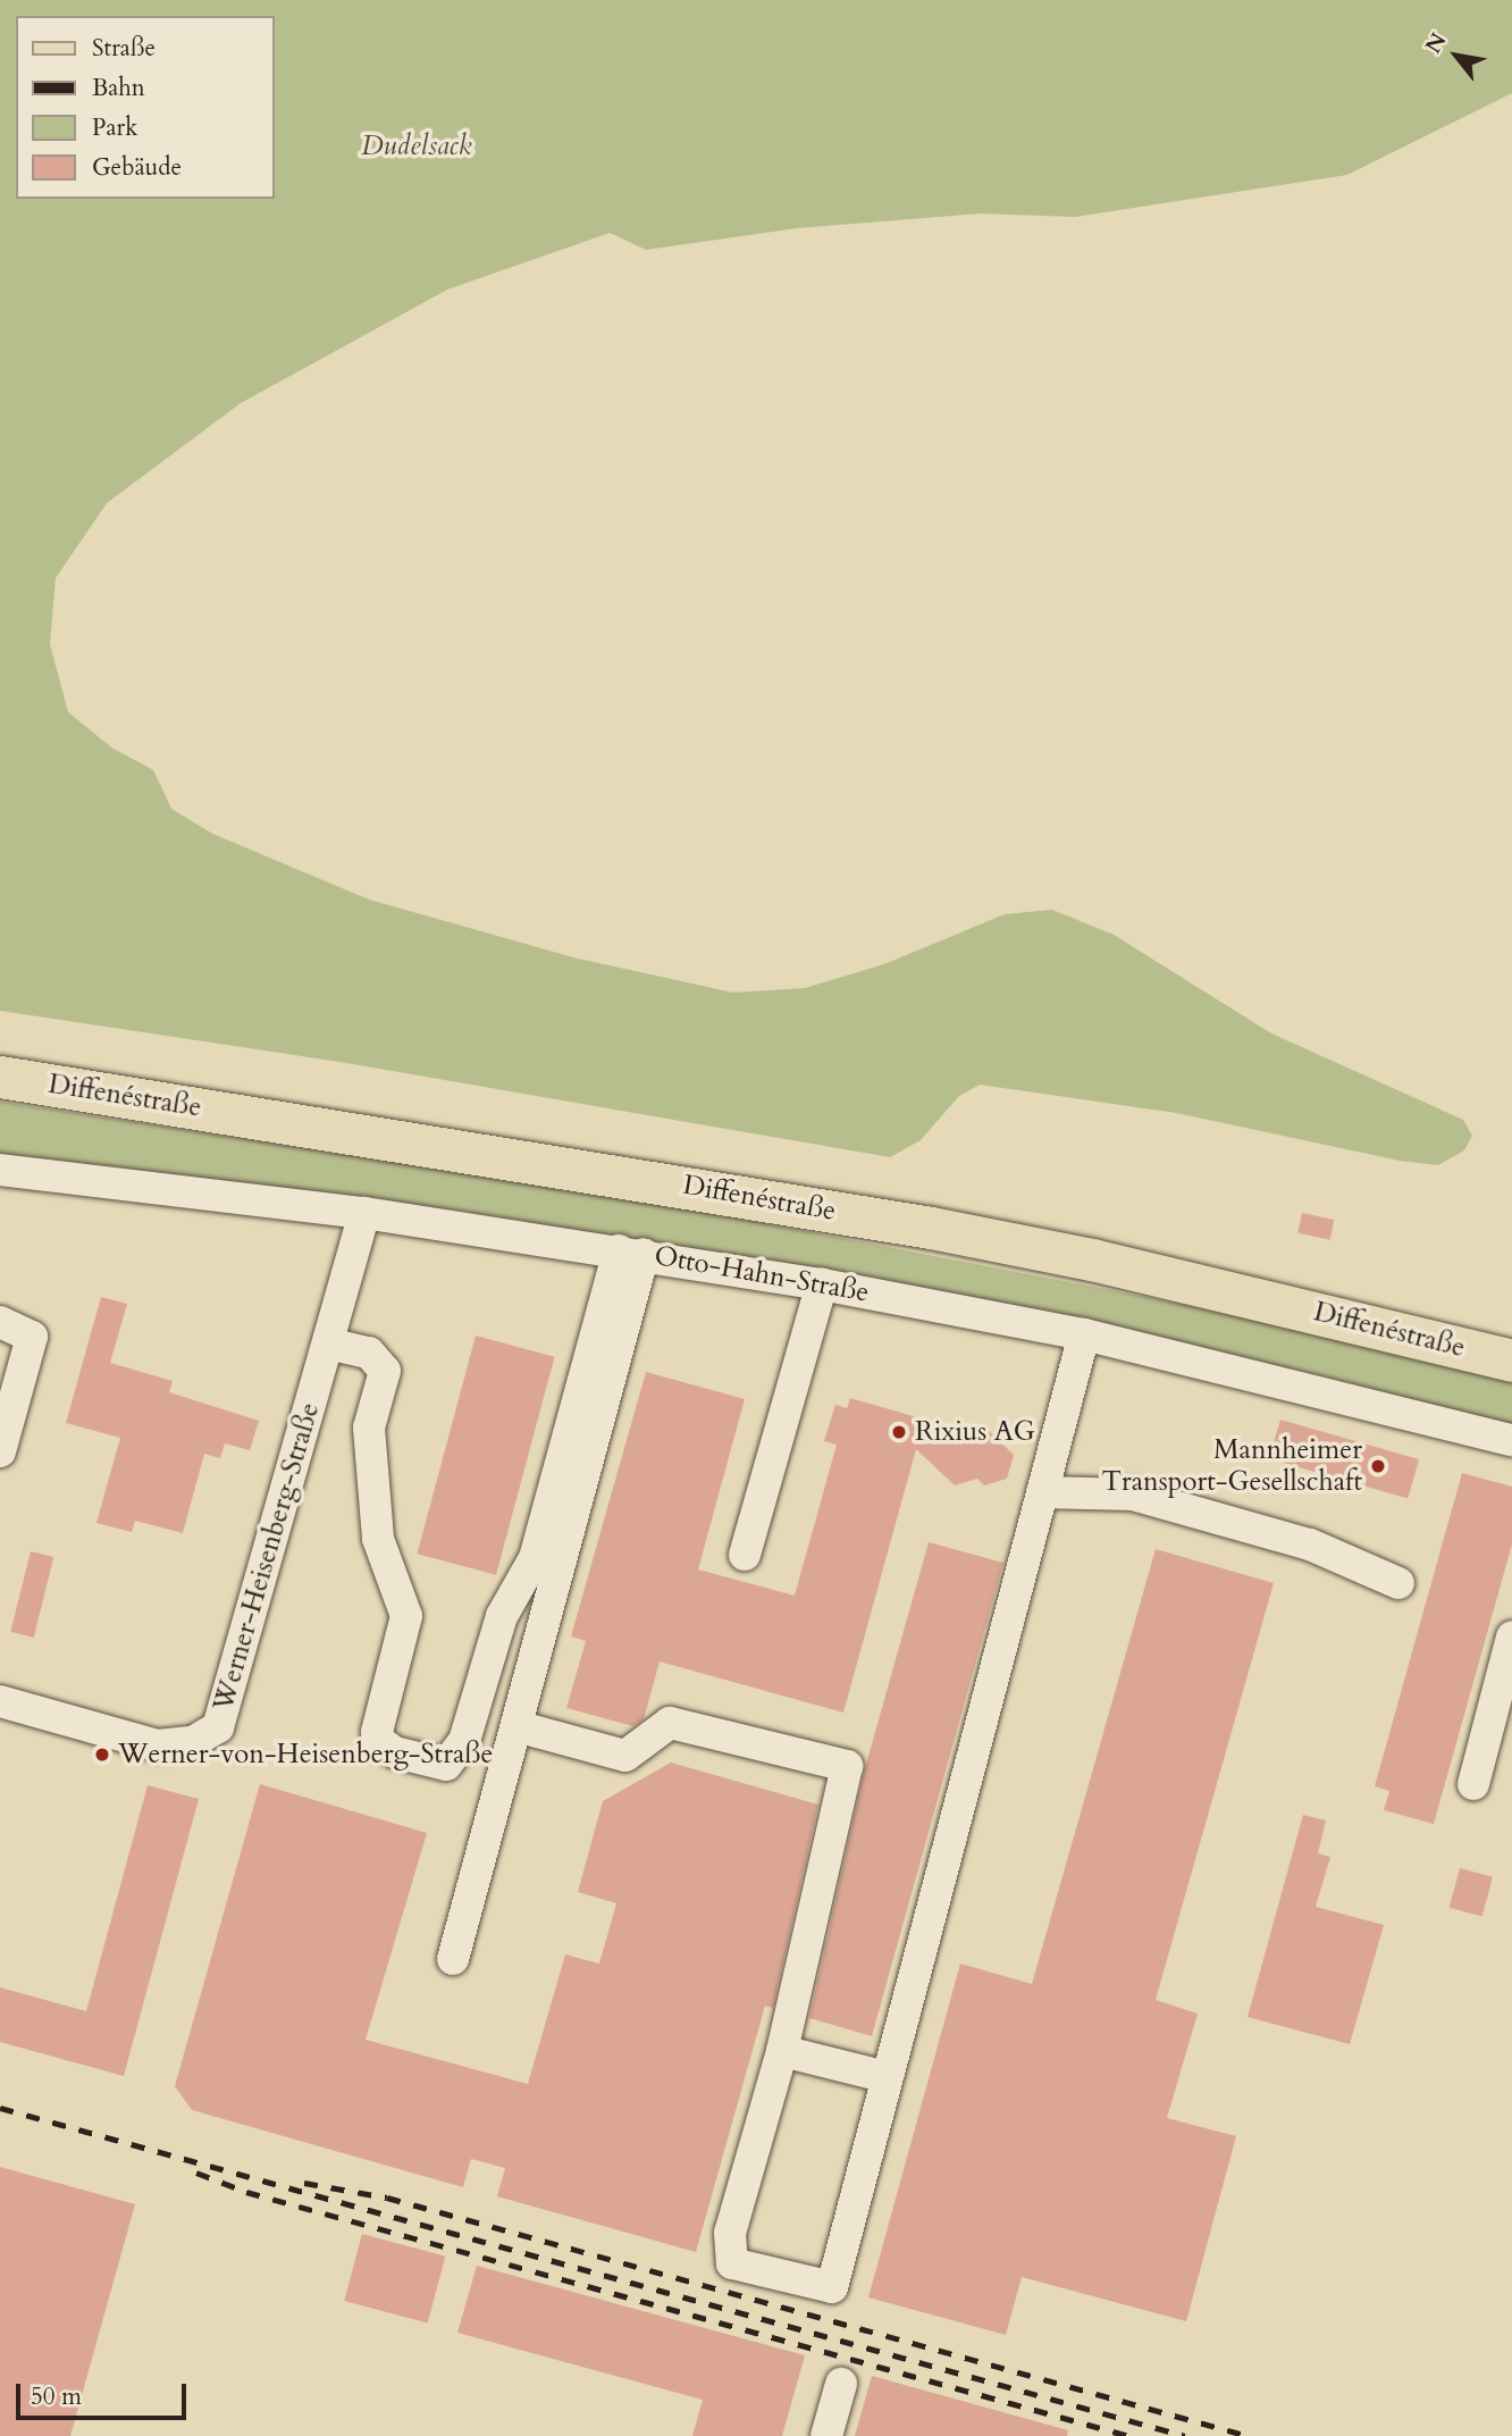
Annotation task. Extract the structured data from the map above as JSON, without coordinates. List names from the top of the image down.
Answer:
{
  "streets": {
    "main road": ["Diffenéstraße"],
    "street": ["Otto-Hahn-Straße", "Werner-Heisenberg-Straße"]
  },
  "crossings": [
    ["Otto-Hahn-Straße", "Werner-Heisenberg-Straße"]
  ],
  "parks": ["Dudelsack"],
  "places": ["Rixius AG", "Mannheimer Transport-Gesellschaft", "Werner-von-Heisenberg-Straße"],
  "legend": [
    "Straße",
    "Bahn",
    "Park",
    "Gebäude"
  ],
  "scale_bar": "50 m",
  "north": "top left"
}
